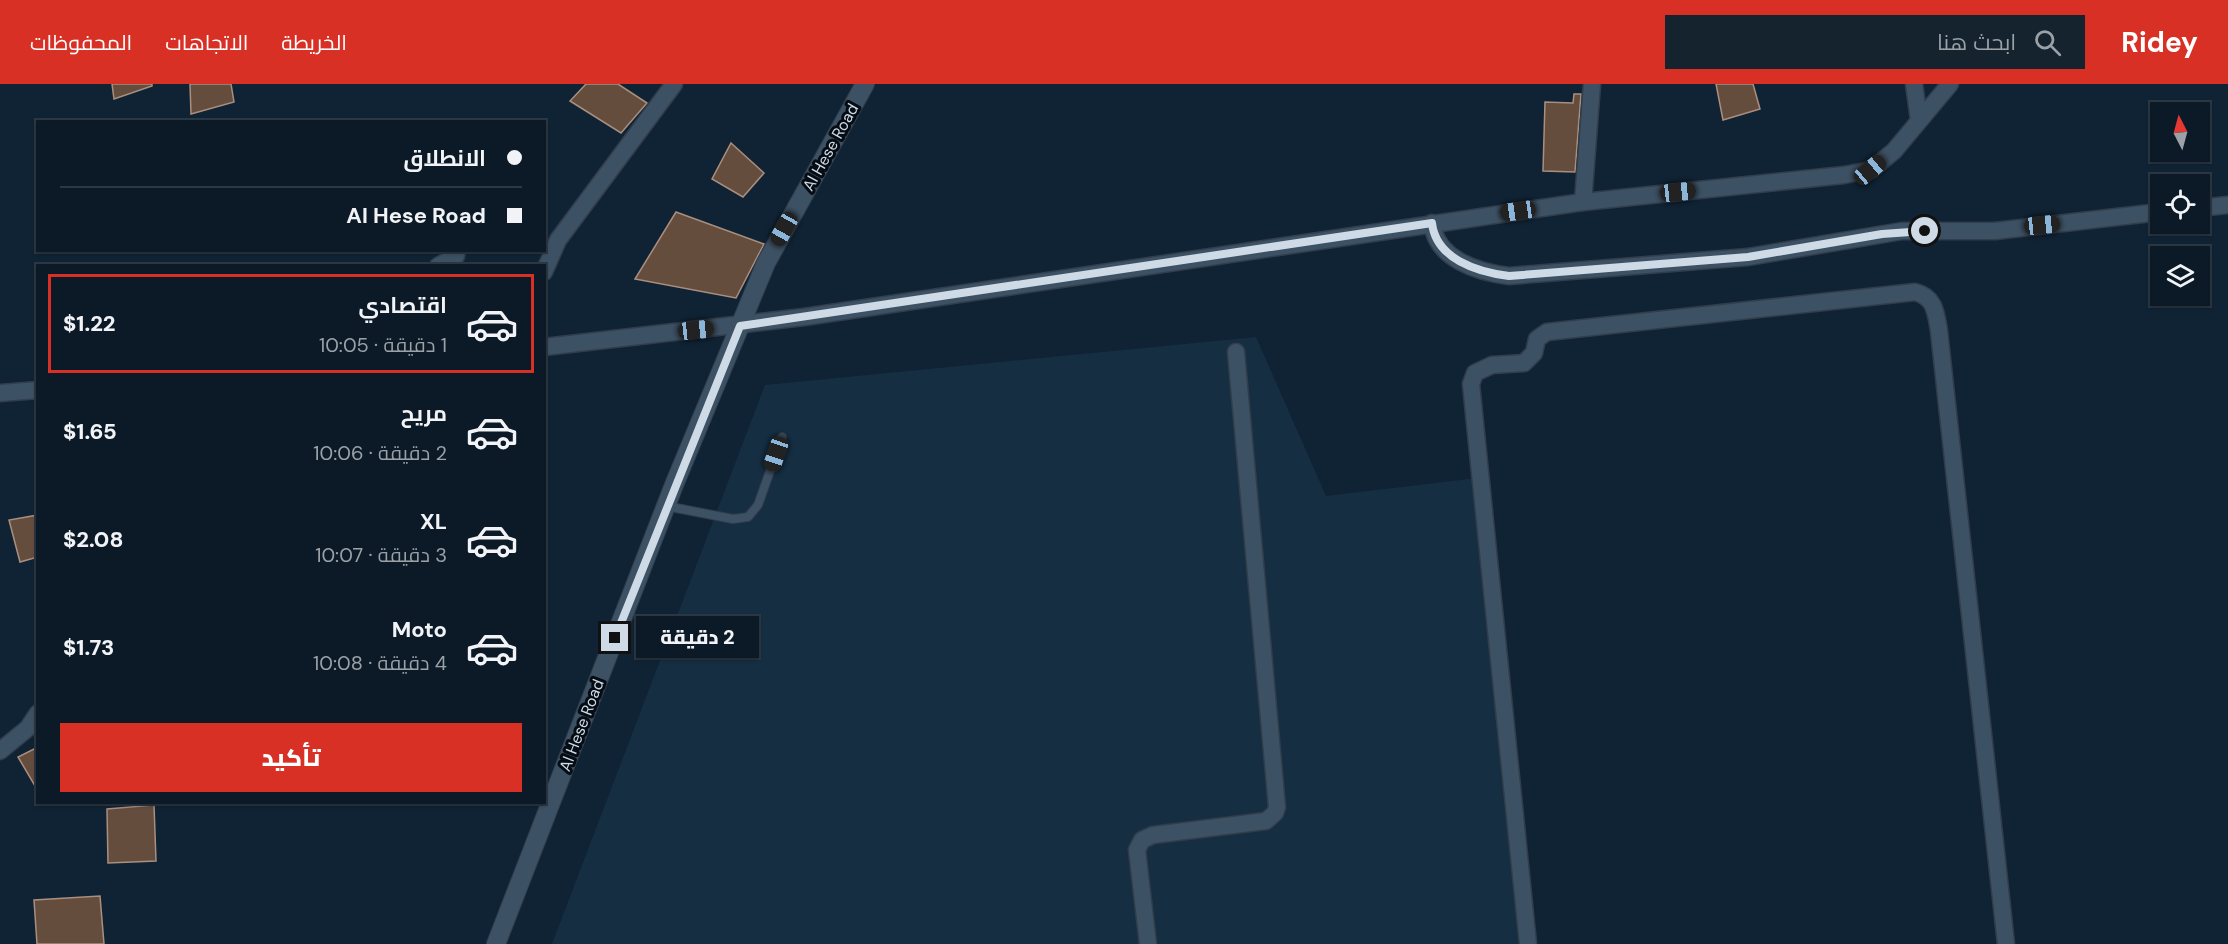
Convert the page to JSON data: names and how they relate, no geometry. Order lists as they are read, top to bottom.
{
  "streets": {
    "street": ["Al Hese Road"]
  },
  "north": "top",
  "page": {
    "header": "Ridey",
    "search": "ابحث هنا",
    "nav": ["الخريطة", "الاتجاهات", "المحفوظات"],
    "banner": ["الانطلاق", "Al Hese Road"],
    "list": [
      {
        "name": "اقتصادي",
        "note": "1 دقيقة · 10:05",
        "value": "$1.22"
      },
      {
        "name": "مريح",
        "note": "2 دقيقة · 10:06",
        "value": "$1.65"
      },
      {
        "name": "XL",
        "note": "3 دقيقة · 10:07",
        "value": "$2.08"
      },
      {
        "name": "Moto",
        "note": "4 دقيقة · 10:08",
        "value": "$1.73"
      }
    ],
    "bubble": "2 دقيقة",
    "buttons": "تأكيد"
  }
}
